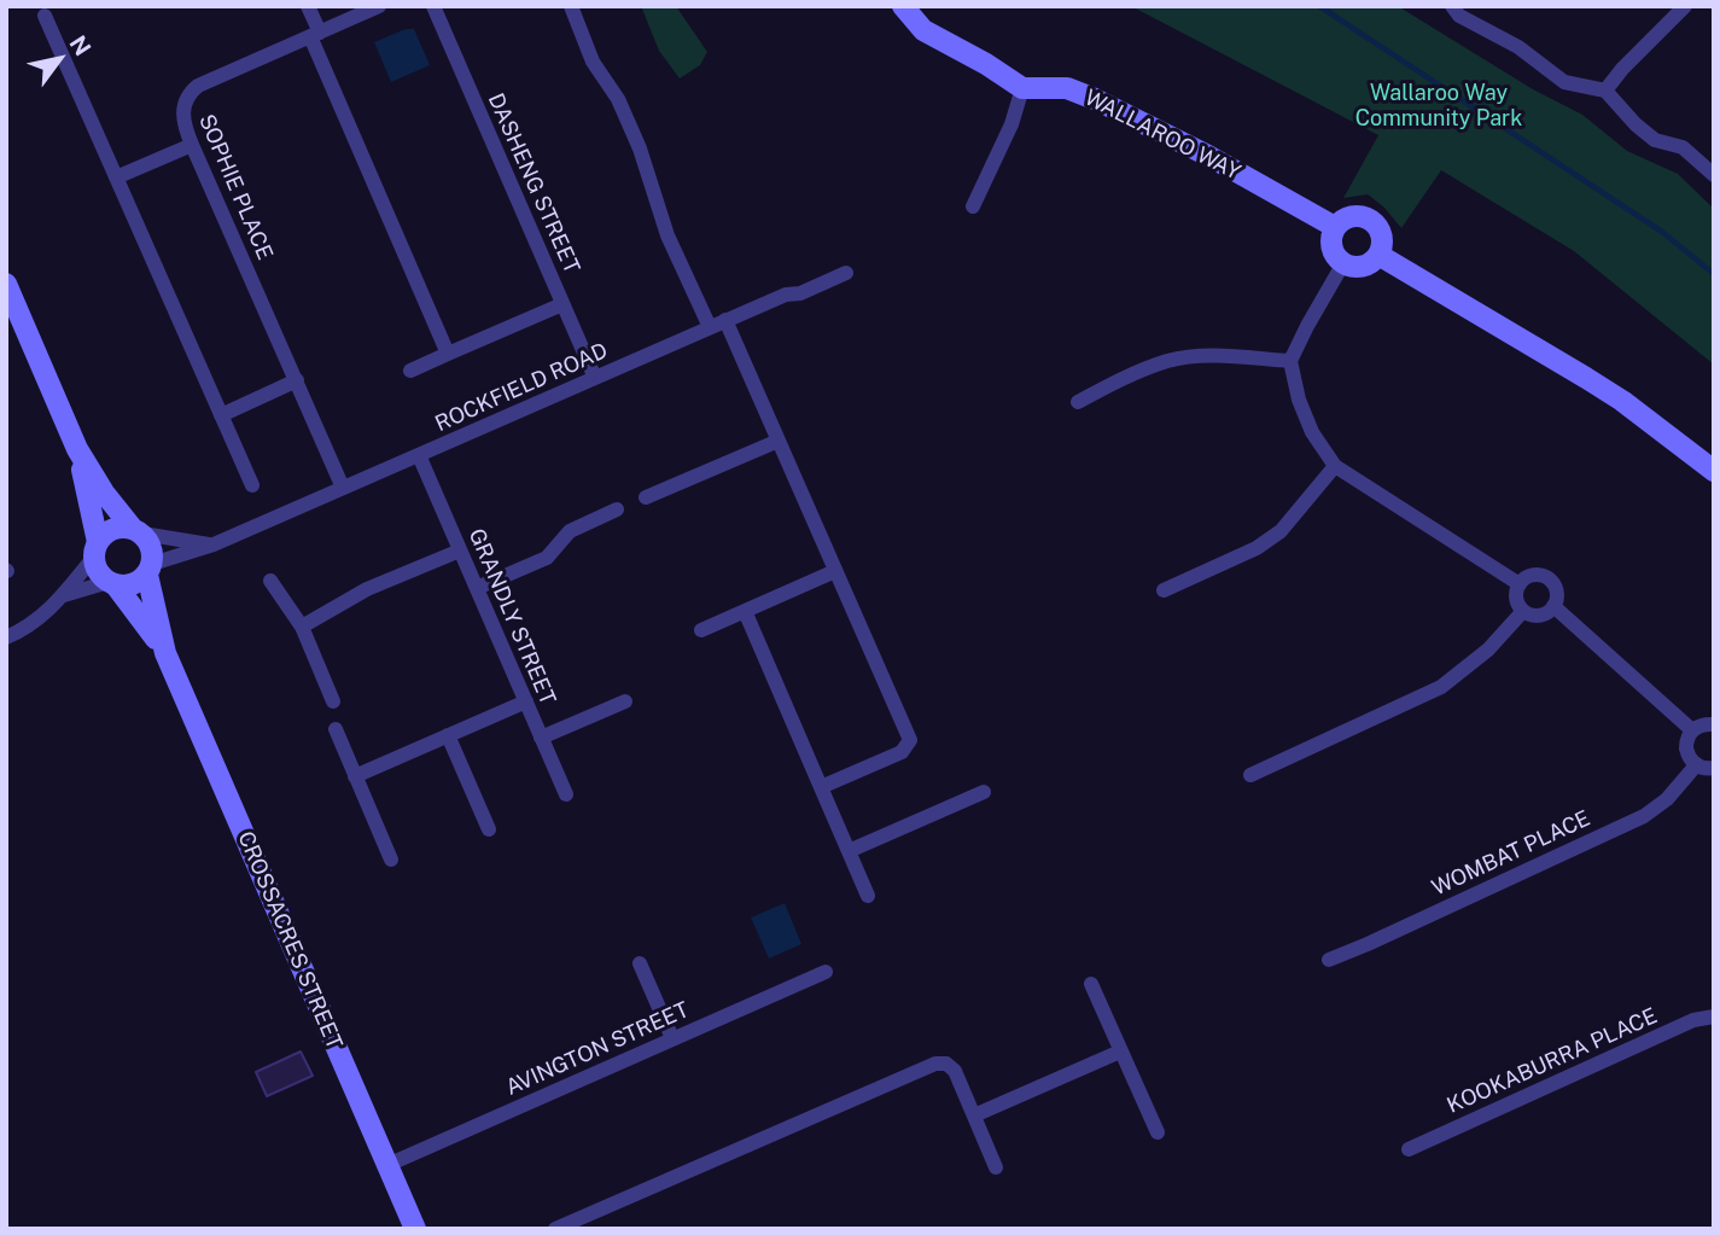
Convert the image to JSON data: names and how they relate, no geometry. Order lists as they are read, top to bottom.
{
  "streets": {
    "street": [
      "WALLAROO WAY",
      "DASHENG STREET",
      "SOPHIE PLACE",
      "ROCKFIELD ROAD",
      "GRANDLY STREET",
      "WOMBAT PLACE",
      "CROSSACRES STREET",
      "AVINGTON STREET",
      "KOOKABURRA PLACE"
    ]
  },
  "crossings": [
    ["DASHENG STREET", "ROCKFIELD ROAD"],
    ["SOPHIE PLACE", "ROCKFIELD ROAD"],
    ["ROCKFIELD ROAD", "GRANDLY STREET"],
    ["ROCKFIELD ROAD", "CROSSACRES STREET"],
    ["CROSSACRES STREET", "AVINGTON STREET"]
  ],
  "parks": ["Wallaroo Way Community Park"],
  "north": "top right"
}
